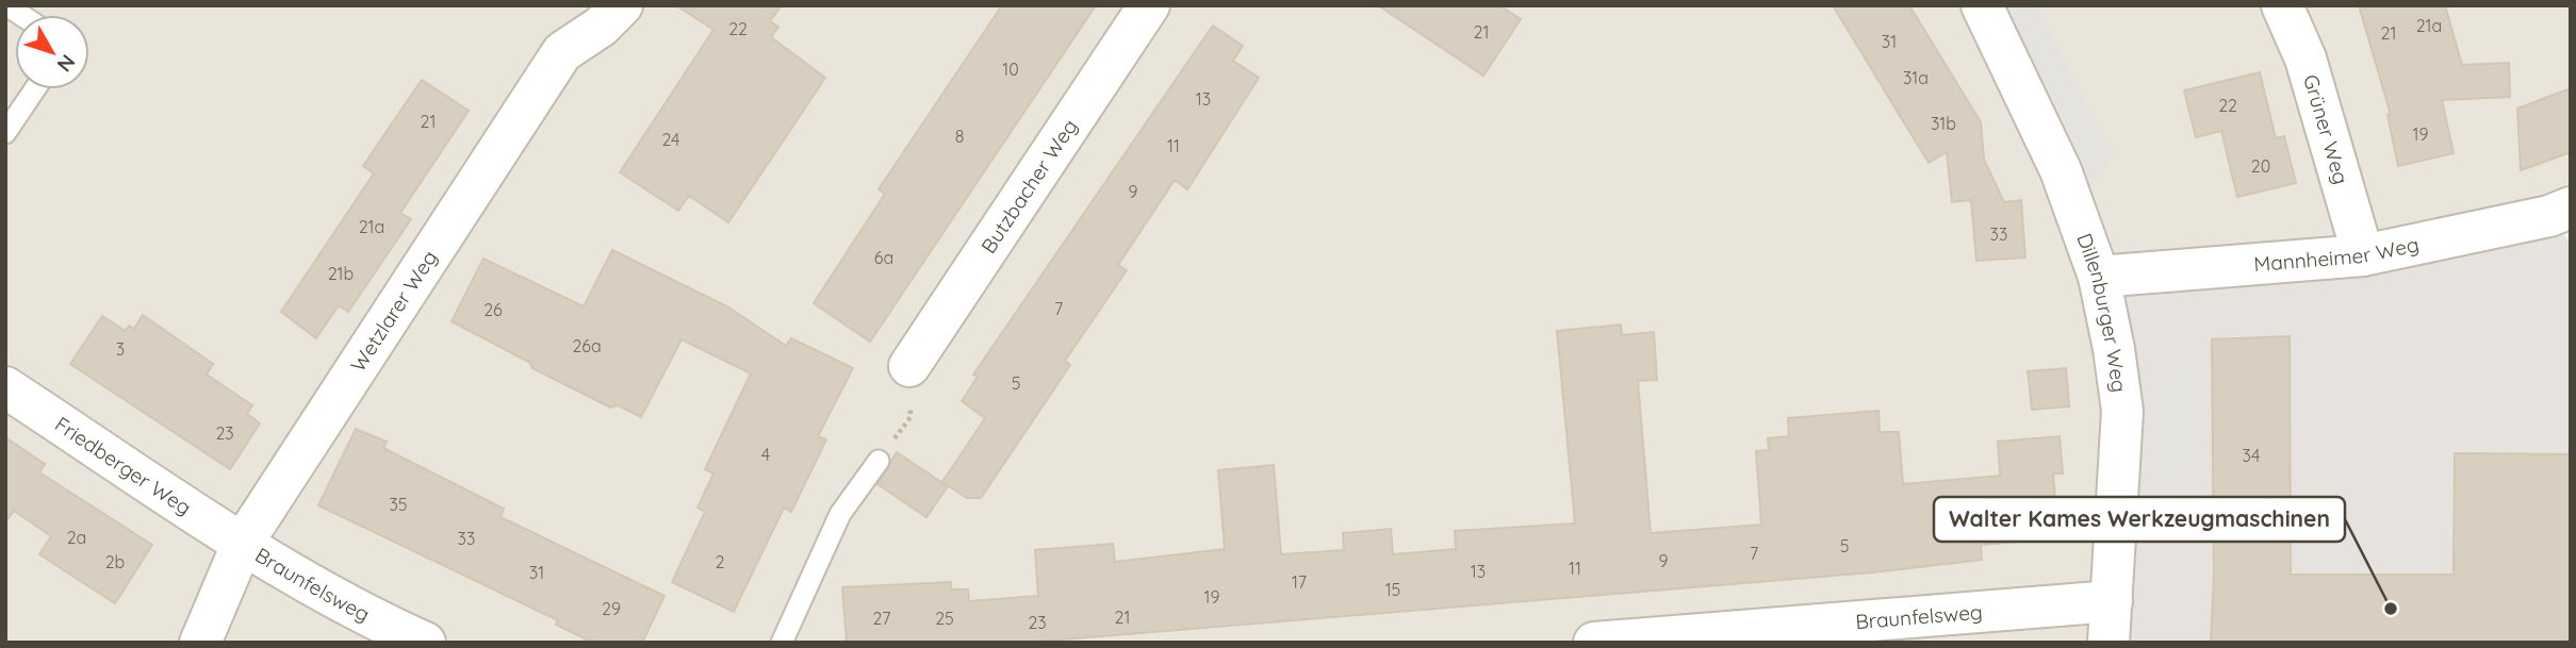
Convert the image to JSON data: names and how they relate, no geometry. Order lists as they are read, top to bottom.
{
  "streets": {
    "street": [
      "Grüner Weg",
      "Butzbacher Weg",
      "Mannheimer Weg",
      "Wetzlarer Weg",
      "Dillenburger Weg",
      "Friedberger Weg",
      "Braunfelsweg"
    ]
  },
  "crossings": [
    ["Grüner Weg", "Mannheimer Weg"],
    ["Mannheimer Weg", "Dillenburger Weg"],
    ["Wetzlarer Weg", "Friedberger Weg"],
    ["Wetzlarer Weg", "Braunfelsweg"],
    ["Dillenburger Weg", "Braunfelsweg"],
    ["Friedberger Weg", "Braunfelsweg"]
  ],
  "places": ["Walter Kames Werkzeugmaschinen"],
  "house_numbers": [
    "21a",
    "22",
    "21",
    "21",
    "31",
    "10",
    "31a",
    "13",
    "22",
    "21",
    "31b",
    "19",
    "8",
    "24",
    "11",
    "20",
    "9",
    "21a",
    "33",
    "6a",
    "21b",
    "7",
    "26",
    "26a",
    "3",
    "5",
    "23",
    "4",
    "34",
    "35",
    "2a",
    "33",
    "5",
    "7",
    "9",
    "2b",
    "2",
    "11",
    "13",
    "31",
    "17",
    "15",
    "19",
    "29",
    "21",
    "27",
    "25",
    "23"
  ],
  "north": "bottom right"
}
